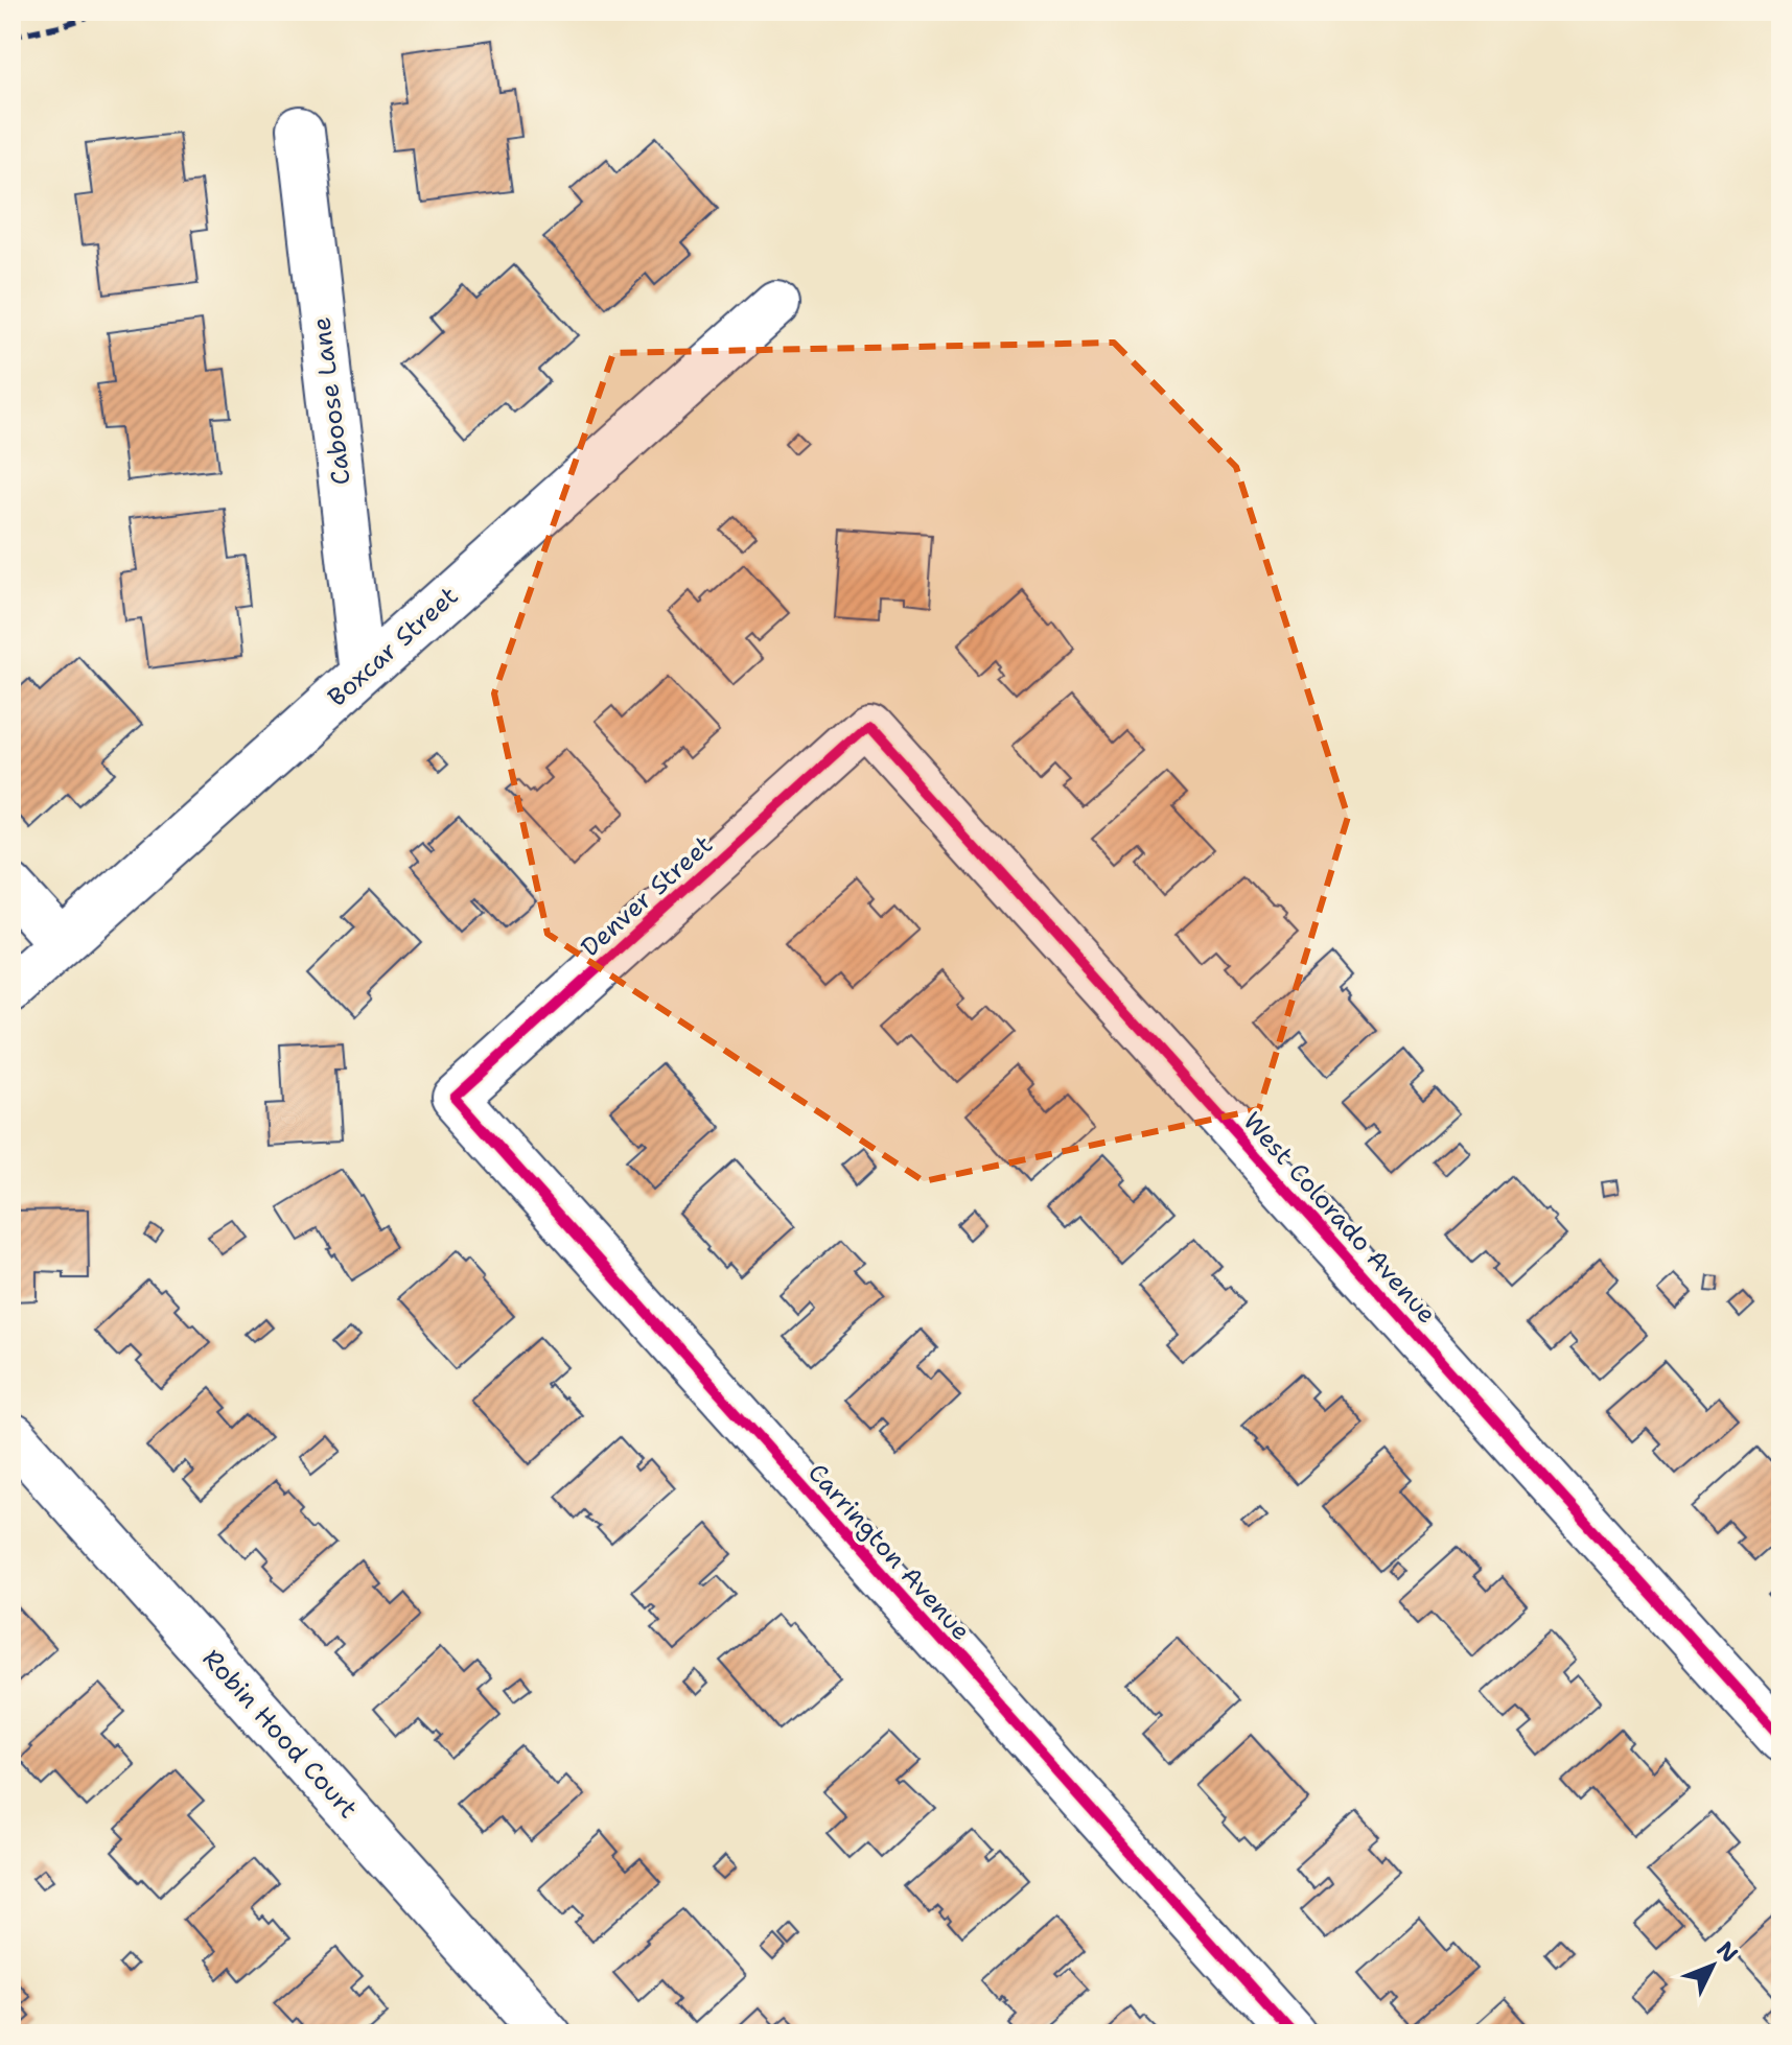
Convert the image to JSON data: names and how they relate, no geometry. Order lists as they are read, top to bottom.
{
  "streets": {
    "street": [
      "Caboose Lane",
      "Boxcar Street",
      "Denver Street",
      "West Colorado Avenue",
      "Carrington Avenue",
      "Robin Hood Court"
    ]
  },
  "crossings": [
    ["Caboose Lane", "Boxcar Street"],
    ["Denver Street", "West Colorado Avenue"],
    ["Denver Street", "Carrington Avenue"]
  ],
  "north": "top right"
}
